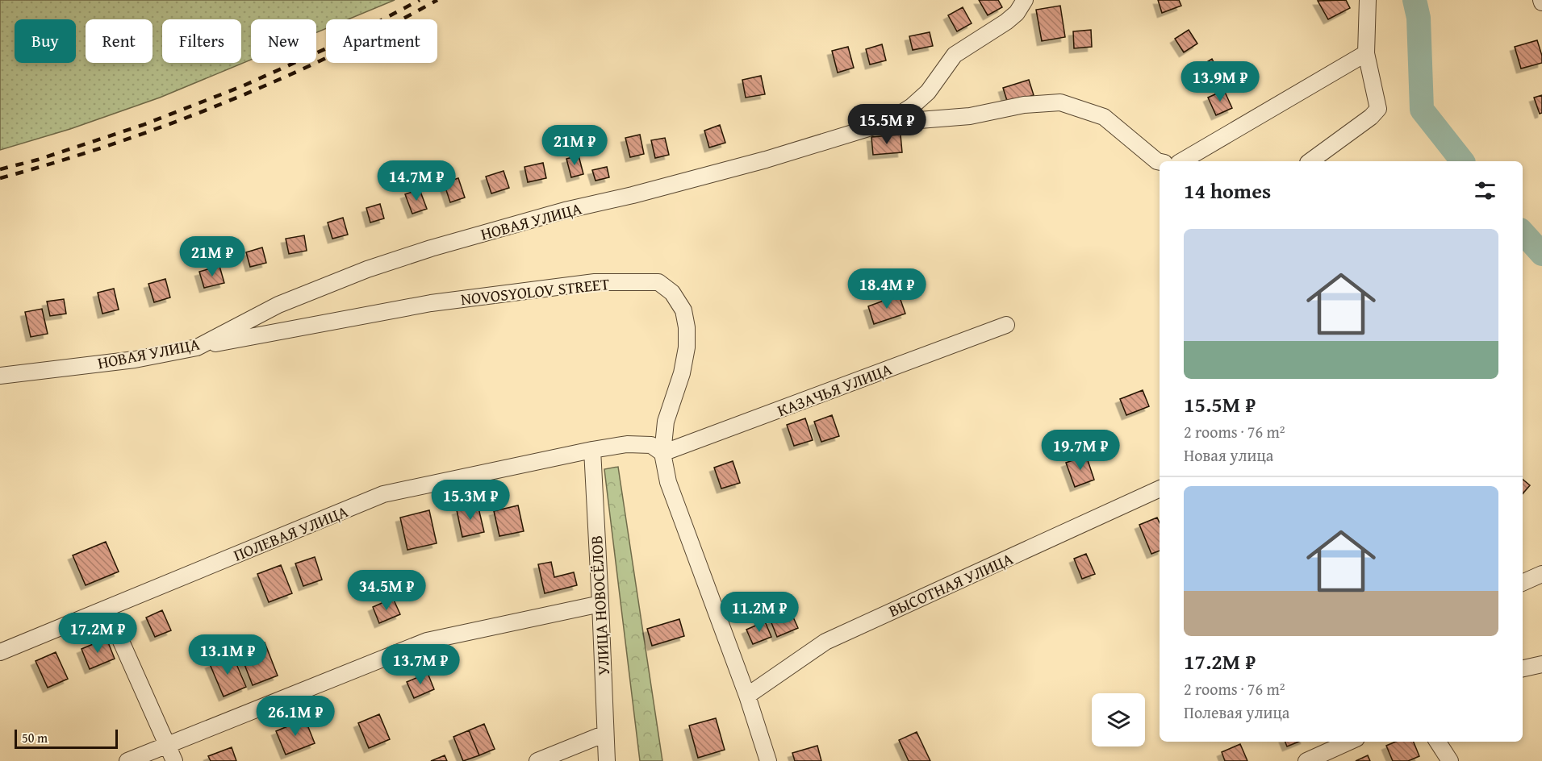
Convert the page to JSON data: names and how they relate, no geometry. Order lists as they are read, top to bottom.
{
  "streets": {
    "street": [
      "НОВАЯ УЛИЦА",
      "NOVOSYOLOV STREET",
      "КАЗАЧЬЯ УЛИЦА",
      "ПОЛЕВАЯ УЛИЦА",
      "ВЫСОТНАЯ УЛИЦА",
      "УЛИЦА НОВОСЁЛОВ"
    ]
  },
  "crossings": [
    ["НОВАЯ УЛИЦА", "NOVOSYOLOV STREET"],
    ["NOVOSYOLOV STREET", "КАЗАЧЬЯ УЛИЦА"],
    ["NOVOSYOLOV STREET", "ПОЛЕВАЯ УЛИЦА"],
    ["NOVOSYOLOV STREET", "ВЫСОТНАЯ УЛИЦА"],
    ["КАЗАЧЬЯ УЛИЦА", "ПОЛЕВАЯ УЛИЦА"],
    ["ПОЛЕВАЯ УЛИЦА", "УЛИЦА НОВОСЁЛОВ"]
  ],
  "scale_bar": "50 m",
  "page": {
    "chip": [
      "Buy",
      "Rent",
      "Filters",
      "New",
      "Apartment"
    ],
    "price": [
      "13.9M ₽",
      "15.5M ₽",
      "21M ₽",
      "14.7M ₽",
      "21M ₽",
      "18.4M ₽",
      "19.7M ₽",
      "15.3M ₽",
      "34.5M ₽",
      "11.2M ₽",
      "17.2M ₽",
      "13.1M ₽",
      "13.7M ₽",
      "26.1M ₽"
    ],
    "heading": "14 homes",
    "list": [
      {
        "name": "15.5M ₽",
        "note": "2 rooms · 76 m² · Новая улица"
      },
      {
        "name": "17.2M ₽",
        "note": "2 rooms · 76 m² · Полевая улица"
      }
    ],
    "scale": "50 m"
  }
}
